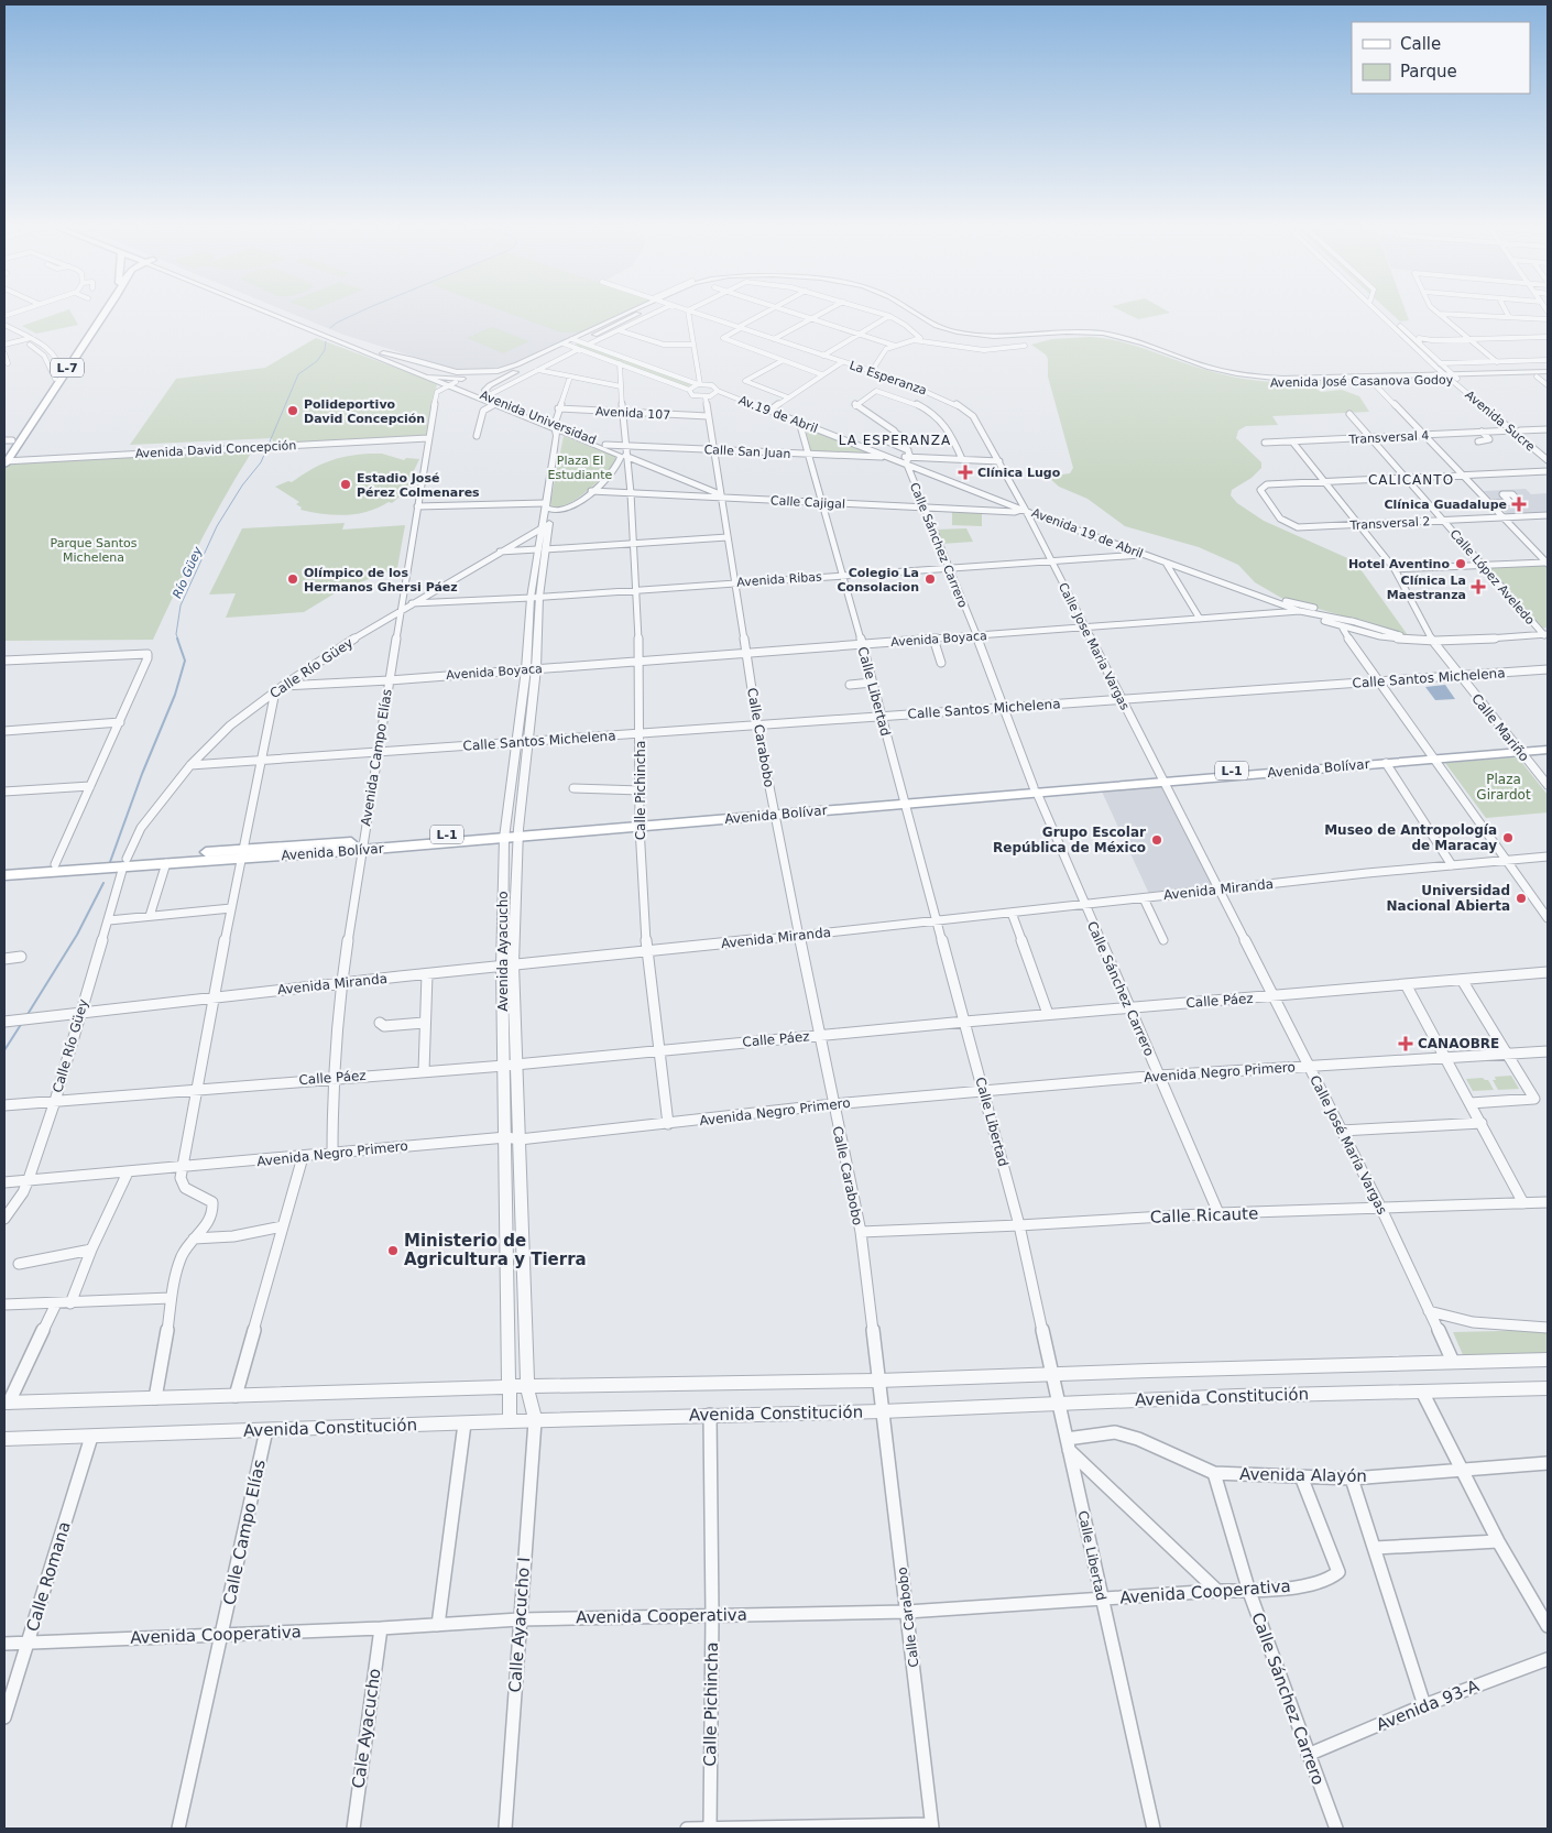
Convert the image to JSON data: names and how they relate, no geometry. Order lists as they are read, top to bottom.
{
  "streets": {
    "main road": ["L-7", "Avenida Bolívar", "L-1"],
    "street": [
      "La Esperanza",
      "Avenida José Casanova Godoy",
      "Avenida 107",
      "Av.19 de Abril",
      "Avenida Universidad",
      "Avenida Sucre",
      "Transversal 4",
      "Avenida David Concepción",
      "Calle San Juan",
      "Calle Cajigal",
      "Transversal 2",
      "Avenida 19 de Abril",
      "Calle Sánchez Carrero",
      "Calle López Aveledo",
      "Avenida Ribas",
      "Avenida Boyaca",
      "Calle Jose Maria Vargas",
      "Calle Río Güey",
      "Calle Santos Michelena",
      "Calle Libertad",
      "Calle Mariño",
      "Calle Carabobo",
      "Avenida Campo Elías",
      "Calle Pichincha",
      "Avenida Miranda",
      "Avenida Ayacucho",
      "Calle Páez",
      "Avenida Negro Primero",
      "Calle José María Vargas",
      "Calle Ricaute",
      "Avenida Constitución",
      "Avenida Alayón",
      "Calle Campo Elías",
      "Calle Romana",
      "Avenida Cooperativa",
      "Calle Ayacucho I",
      "Avenida 93-A",
      "Cale Ayacucho"
    ]
  },
  "crossings": [
    ["L-7", "Avenida David Concepción"],
    ["La Esperanza", "Av.19 de Abril"],
    ["La Esperanza", "Calle San Juan"],
    ["La Esperanza", "Calle Cajigal"],
    ["La Esperanza", "Avenida 19 de Abril"],
    ["La Esperanza", "Calle Jose Maria Vargas"],
    ["Avenida José Casanova Godoy", "Avenida Universidad"],
    ["Avenida José Casanova Godoy", "Avenida Sucre"],
    ["Avenida 107", "Calle Carabobo"],
    ["Avenida 107", "Calle Pichincha"],
    ["Av.19 de Abril", "Calle San Juan"],
    ["Av.19 de Abril", "Calle Cajigal"],
    ["Av.19 de Abril", "Avenida 19 de Abril"],
    ["Av.19 de Abril", "Calle Sánchez Carrero"],
    ["Av.19 de Abril", "Calle Jose Maria Vargas"],
    ["Av.19 de Abril", "Calle Libertad"],
    ["Avenida Universidad", "Calle San Juan"],
    ["Avenida Universidad", "Calle Pichincha"],
    ["Avenida Universidad", "Avenida Ayacucho"],
    ["Avenida Sucre", "Transversal 4"],
    ["Transversal 4", "Calle López Aveledo"],
    ["Transversal 4", "Calle Mariño"],
    ["Avenida David Concepción", "Avenida Campo Elías"],
    ["Calle San Juan", "Calle Sánchez Carrero"],
    ["Calle San Juan", "Calle Libertad"],
    ["Calle San Juan", "Calle Carabobo"],
    ["Calle San Juan", "Calle Pichincha"],
    ["Calle Cajigal", "Avenida 19 de Abril"],
    ["Calle Cajigal", "Calle Sánchez Carrero"],
    ["Calle Cajigal", "Calle Jose Maria Vargas"],
    ["Calle Cajigal", "Calle Libertad"],
    ["Calle Cajigal", "Calle Carabobo"],
    ["Calle Cajigal", "Calle Pichincha"],
    ["Transversal 2", "Calle López Aveledo"],
    ["Transversal 2", "Calle Mariño"],
    ["Avenida 19 de Abril", "Calle López Aveledo"],
    ["Avenida 19 de Abril", "Avenida Ribas"],
    ["Avenida 19 de Abril", "Avenida Boyaca"],
    ["Avenida 19 de Abril", "Calle Jose Maria Vargas"],
    ["Avenida 19 de Abril", "Calle Mariño"],
    ["Calle Sánchez Carrero", "Avenida Ribas"],
    ["Calle Sánchez Carrero", "Avenida Boyaca"],
    ["Calle Sánchez Carrero", "Calle Santos Michelena"],
    ["Calle Sánchez Carrero", "Avenida Bolívar"],
    ["Calle Sánchez Carrero", "Avenida Miranda"],
    ["Calle Sánchez Carrero", "Calle Páez"],
    ["Calle Sánchez Carrero", "Avenida Negro Primero"],
    ["Calle Sánchez Carrero", "Calle Ricaute"],
    ["Calle Sánchez Carrero", "Avenida Alayón"],
    ["Calle Sánchez Carrero", "Avenida Cooperativa"],
    ["Calle Sánchez Carrero", "Avenida 93-A"],
    ["Avenida Ribas", "Calle Jose Maria Vargas"],
    ["Avenida Ribas", "Calle Río Güey"],
    ["Avenida Ribas", "Calle Libertad"],
    ["Avenida Ribas", "Calle Carabobo"],
    ["Avenida Ribas", "Calle Pichincha"],
    ["Avenida Ribas", "Avenida Ayacucho"],
    ["Avenida Boyaca", "Calle Jose Maria Vargas"],
    ["Avenida Boyaca", "Calle Río Güey"],
    ["Avenida Boyaca", "Calle Libertad"],
    ["Avenida Boyaca", "Calle Carabobo"],
    ["Avenida Boyaca", "Avenida Campo Elías"],
    ["Avenida Boyaca", "Calle Pichincha"],
    ["Avenida Boyaca", "Avenida Ayacucho"],
    ["Calle Jose Maria Vargas", "Calle Santos Michelena"],
    ["Calle Jose Maria Vargas", "Avenida Bolívar"],
    ["Calle Jose Maria Vargas", "Calle José María Vargas"],
    ["Calle Río Güey", "Calle Santos Michelena"],
    ["Calle Río Güey", "Avenida Campo Elías"],
    ["Calle Río Güey", "Avenida Bolívar"],
    ["Calle Río Güey", "Avenida Miranda"],
    ["Calle Río Güey", "Avenida Ayacucho"],
    ["Calle Río Güey", "Calle Páez"],
    ["Calle Río Güey", "Avenida Negro Primero"],
    ["Calle Santos Michelena", "Calle Libertad"],
    ["Calle Santos Michelena", "Calle Mariño"],
    ["Calle Santos Michelena", "Calle Carabobo"],
    ["Calle Santos Michelena", "Avenida Campo Elías"],
    ["Calle Santos Michelena", "Calle Pichincha"],
    ["Calle Santos Michelena", "Avenida Ayacucho"],
    ["Calle Libertad", "Avenida Bolívar"],
    ["Calle Libertad", "Avenida Miranda"],
    ["Calle Libertad", "Calle Páez"],
    ["Calle Libertad", "Avenida Negro Primero"],
    ["Calle Libertad", "Calle Ricaute"],
    ["Calle Libertad", "Avenida Constitución"],
    ["Calle Libertad", "Avenida Alayón"],
    ["Calle Libertad", "Avenida Cooperativa"],
    ["Calle Mariño", "Avenida Bolívar"],
    ["Calle Carabobo", "Avenida Bolívar"],
    ["Calle Carabobo", "Avenida Miranda"],
    ["Calle Carabobo", "Calle Páez"],
    ["Calle Carabobo", "Avenida Negro Primero"],
    ["Calle Carabobo", "Calle Ricaute"],
    ["Calle Carabobo", "Avenida Constitución"],
    ["Calle Carabobo", "Avenida Cooperativa"],
    ["Avenida Campo Elías", "Avenida Bolívar"],
    ["Avenida Campo Elías", "Avenida Miranda"],
    ["Avenida Campo Elías", "Calle Páez"],
    ["Avenida Campo Elías", "Avenida Negro Primero"],
    ["Avenida Bolívar", "Calle Pichincha"],
    ["Avenida Bolívar", "Avenida Ayacucho"],
    ["Avenida Bolívar", "Calle José María Vargas"],
    ["Calle Pichincha", "Avenida Miranda"],
    ["Calle Pichincha", "Calle Páez"],
    ["Calle Pichincha", "Avenida Negro Primero"],
    ["Calle Pichincha", "Avenida Constitución"],
    ["Calle Pichincha", "Avenida Cooperativa"],
    ["Avenida Miranda", "Avenida Ayacucho"],
    ["Avenida Miranda", "Calle José María Vargas"],
    ["Avenida Ayacucho", "Calle Páez"],
    ["Avenida Ayacucho", "Avenida Negro Primero"],
    ["Avenida Ayacucho", "Avenida Constitución"],
    ["Avenida Ayacucho", "Calle Ayacucho I"],
    ["Calle Páez", "Calle José María Vargas"],
    ["Avenida Negro Primero", "Calle José María Vargas"],
    ["Calle José María Vargas", "Calle Ricaute"],
    ["Calle José María Vargas", "Avenida Constitución"],
    ["Avenida Constitución", "Calle Campo Elías"],
    ["Avenida Constitución", "Calle Romana"],
    ["Avenida Constitución", "Calle Ayacucho I"],
    ["Avenida Alayón", "Avenida Cooperativa"],
    ["Calle Campo Elías", "Avenida Cooperativa"],
    ["Calle Romana", "Avenida Cooperativa"],
    ["Avenida Cooperativa", "Calle Ayacucho I"],
    ["Avenida Cooperativa", "Cale Ayacucho"]
  ],
  "districts": ["LA ESPERANZA", "CALICANTO"],
  "water": ["Río Güey"],
  "parks": ["Plaza El Estudiante", "Parque Santos Michelena", "Plaza Girardot"],
  "places": {
    "other": [
      "Polideportivo David Concepción",
      "Estadio José Pérez Colmenares",
      "Hotel Aventino",
      "Olímpico de los Hermanos Ghersi Páez",
      "Colegio La Consolacion",
      "Museo de Antropología de Maracay",
      "Grupo Escolar República de México",
      "Universidad Nacional Abierta",
      "Ministerio de Agricultura y Tierra"
    ],
    "health": [
      "Clínica Lugo",
      "Clínica Guadalupe",
      "Clínica La Maestranza",
      "CANAOBRE"
    ]
  },
  "legend": ["Calle", "Parque"]
}
